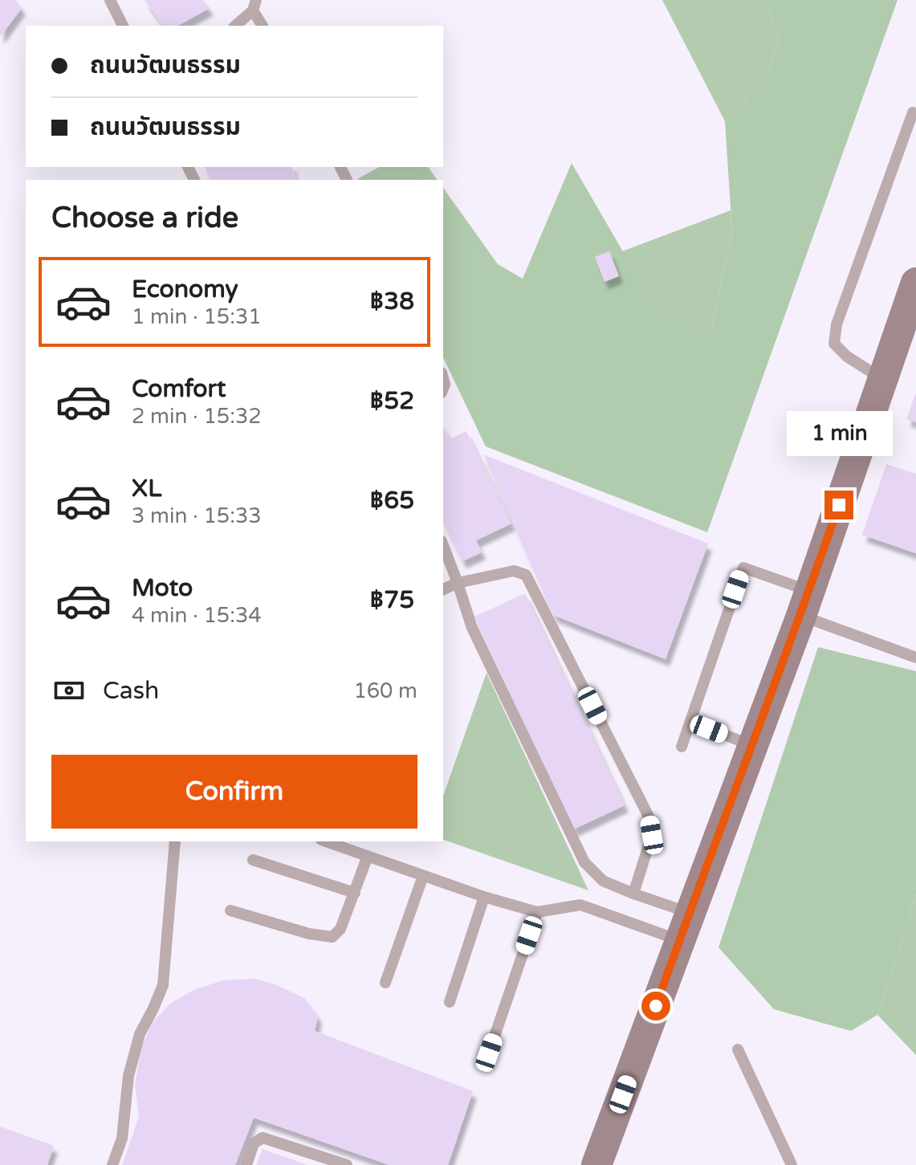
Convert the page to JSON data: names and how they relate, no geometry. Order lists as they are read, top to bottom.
{
  "page": {
    "banner": ["ถนนวัฒนธรรม", "ถนนวัฒนธรรม"],
    "heading": "Choose a ride",
    "list": [
      {
        "name": "Economy",
        "note": "1 min · 15:31",
        "value": "฿38"
      },
      {
        "name": "Comfort",
        "note": "2 min · 15:32",
        "value": "฿52"
      },
      {
        "name": "XL",
        "note": "3 min · 15:33",
        "value": "฿65"
      },
      {
        "name": "Moto",
        "note": "4 min · 15:34",
        "value": "฿75"
      }
    ],
    "bubble": "1 min",
    "pay": ["Cash", "160 m"],
    "buttons": "Confirm"
  }
}
